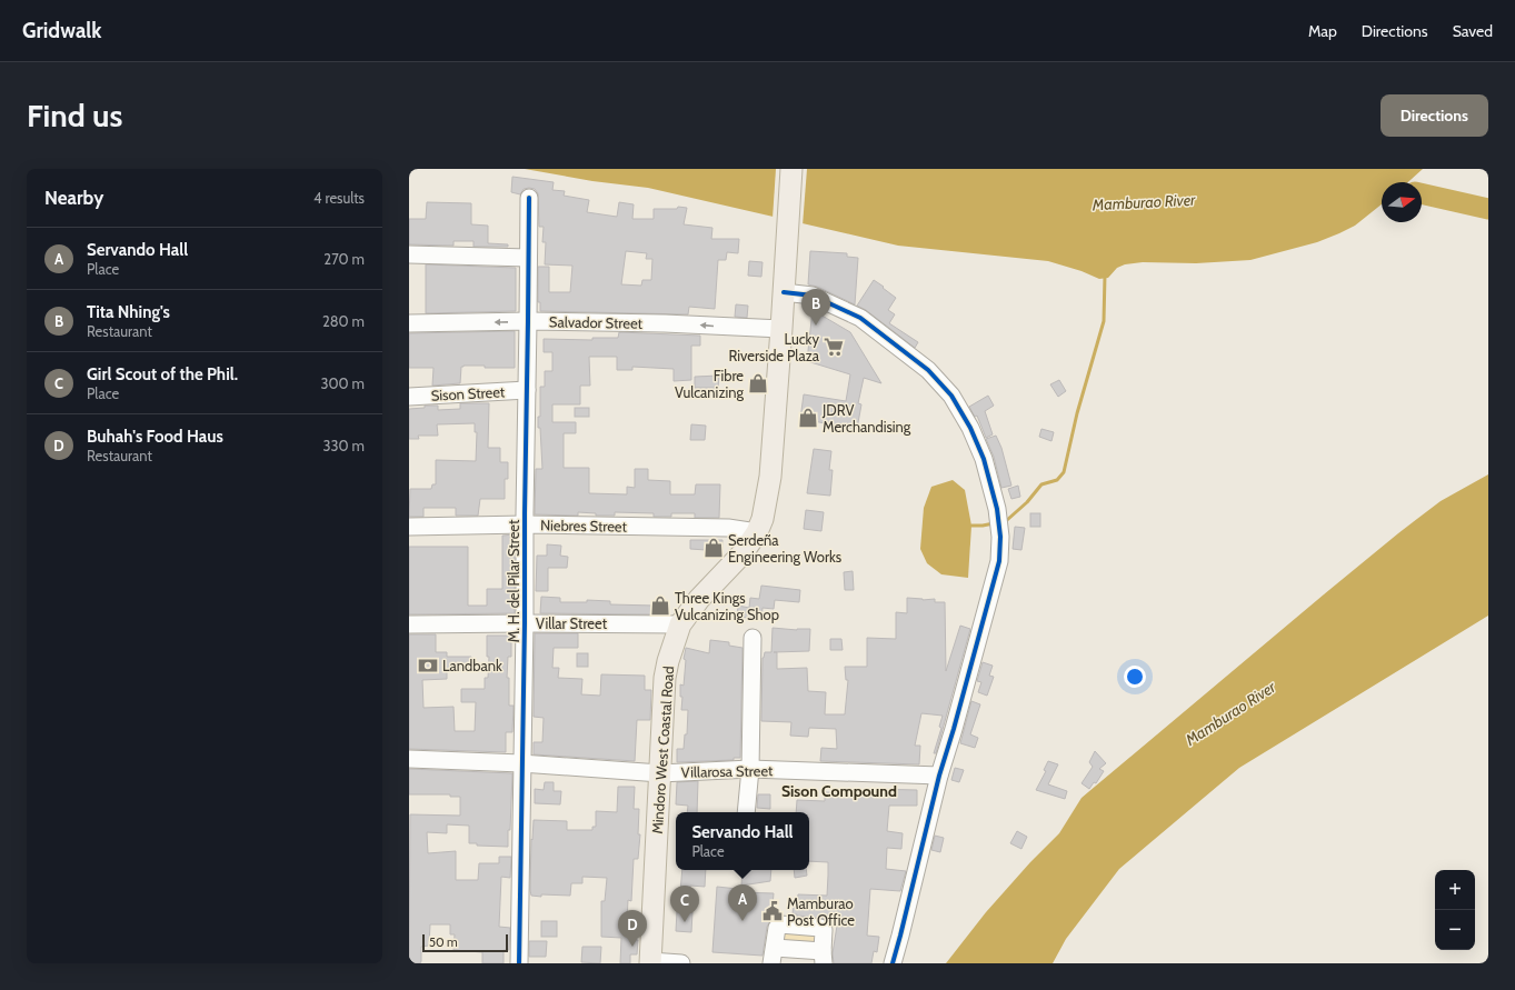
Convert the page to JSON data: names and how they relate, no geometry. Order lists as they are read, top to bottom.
{
  "streets": {
    "main road": ["Mindoro West Coastal Road"],
    "street": [
      "Salvador Street",
      "Sison Street",
      "Niebres Street",
      "M. H. del Pilar Street",
      "Villar Street",
      "Villarosa Street"
    ]
  },
  "crossings": [
    ["Salvador Street", "M. H. del Pilar Street"],
    ["Salvador Street", "Mindoro West Coastal Road"],
    ["Sison Street", "M. H. del Pilar Street"],
    ["Niebres Street", "M. H. del Pilar Street"],
    ["Niebres Street", "Mindoro West Coastal Road"],
    ["M. H. del Pilar Street", "Villar Street"],
    ["M. H. del Pilar Street", "Villarosa Street"],
    ["Villar Street", "Mindoro West Coastal Road"],
    ["Mindoro West Coastal Road", "Villarosa Street"]
  ],
  "districts": ["Sison Compound"],
  "water": ["Mamburao River"],
  "places": {
    "supermarket": ["Lucky Riverside Plaza"],
    "shop": [
      "Fibre Vulcanizing",
      "JDRV Merchandising",
      "Serdeña Engineering Works",
      "Three Kings Vulcanizing Shop"
    ],
    "bank": ["Landbank"],
    "public building": ["Mamburao Post Office"]
  },
  "scale_bar": "50 m",
  "north": "right",
  "page": {
    "header": "Gridwalk",
    "nav": ["Map", "Directions", "Saved"],
    "buttons": "Directions",
    "title": "Find us",
    "heading": ["Nearby", "4 results"],
    "list": [
      {
        "mark": "A",
        "name": "Servando Hall",
        "note": "Place",
        "value": "270 m"
      },
      {
        "mark": "B",
        "name": "Tita Nhing's",
        "note": "Restaurant",
        "value": "280 m"
      },
      {
        "mark": "C",
        "name": "Girl Scout of the Phil.",
        "note": "Place",
        "value": "300 m"
      },
      {
        "mark": "D",
        "name": "Buhah's Food Haus",
        "note": "Restaurant",
        "value": "330 m"
      }
    ],
    "pins": [
      "B",
      "A",
      "C",
      "D"
    ],
    "popup": ["Servando Hall", "Place"],
    "map_buttons": ["+", "−"],
    "scale": "50 m"
  }
}
